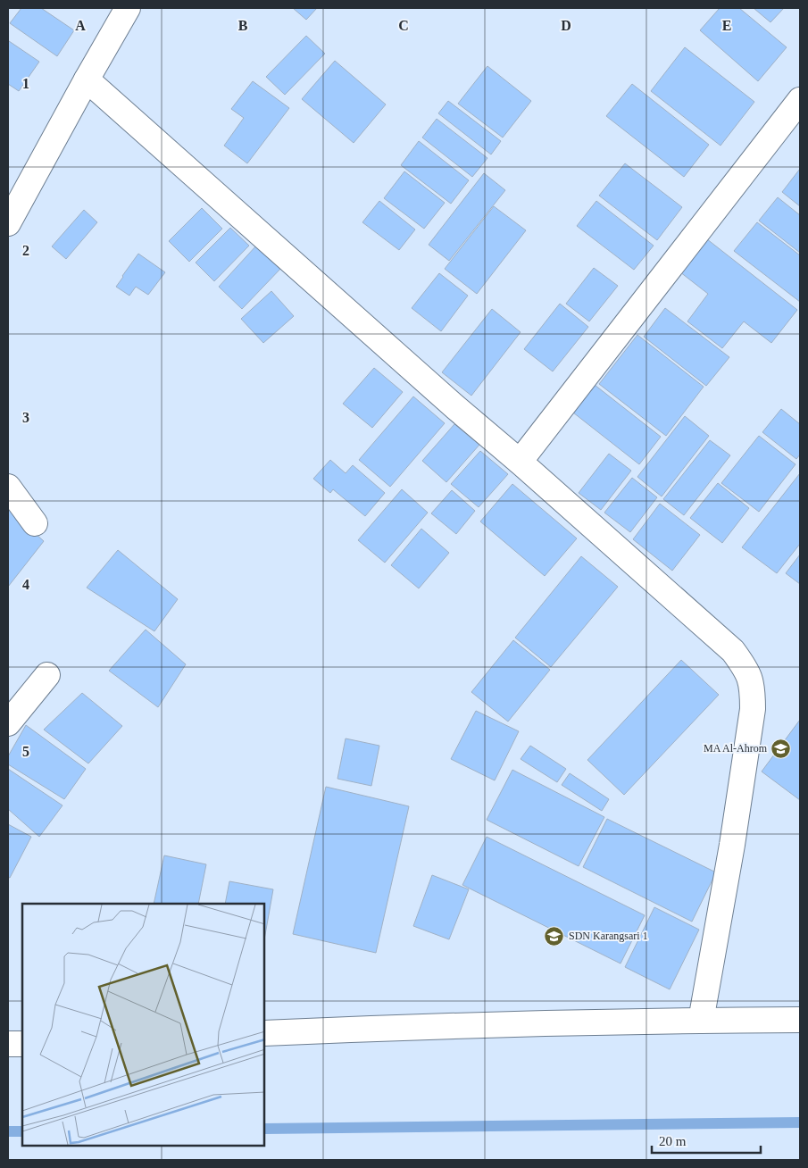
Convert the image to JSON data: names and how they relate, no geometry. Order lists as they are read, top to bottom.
{
  "places": {
    "school or university": ["MA Al-Ahrom", "SDN Karangsari 1"]
  },
  "scale_bar": "20 m",
  "grid": {
    "columns": [
      "A",
      "B",
      "C",
      "D",
      "E"
    ],
    "rows": [
      "1",
      "2",
      "3",
      "4",
      "5"
    ]
  }
}
